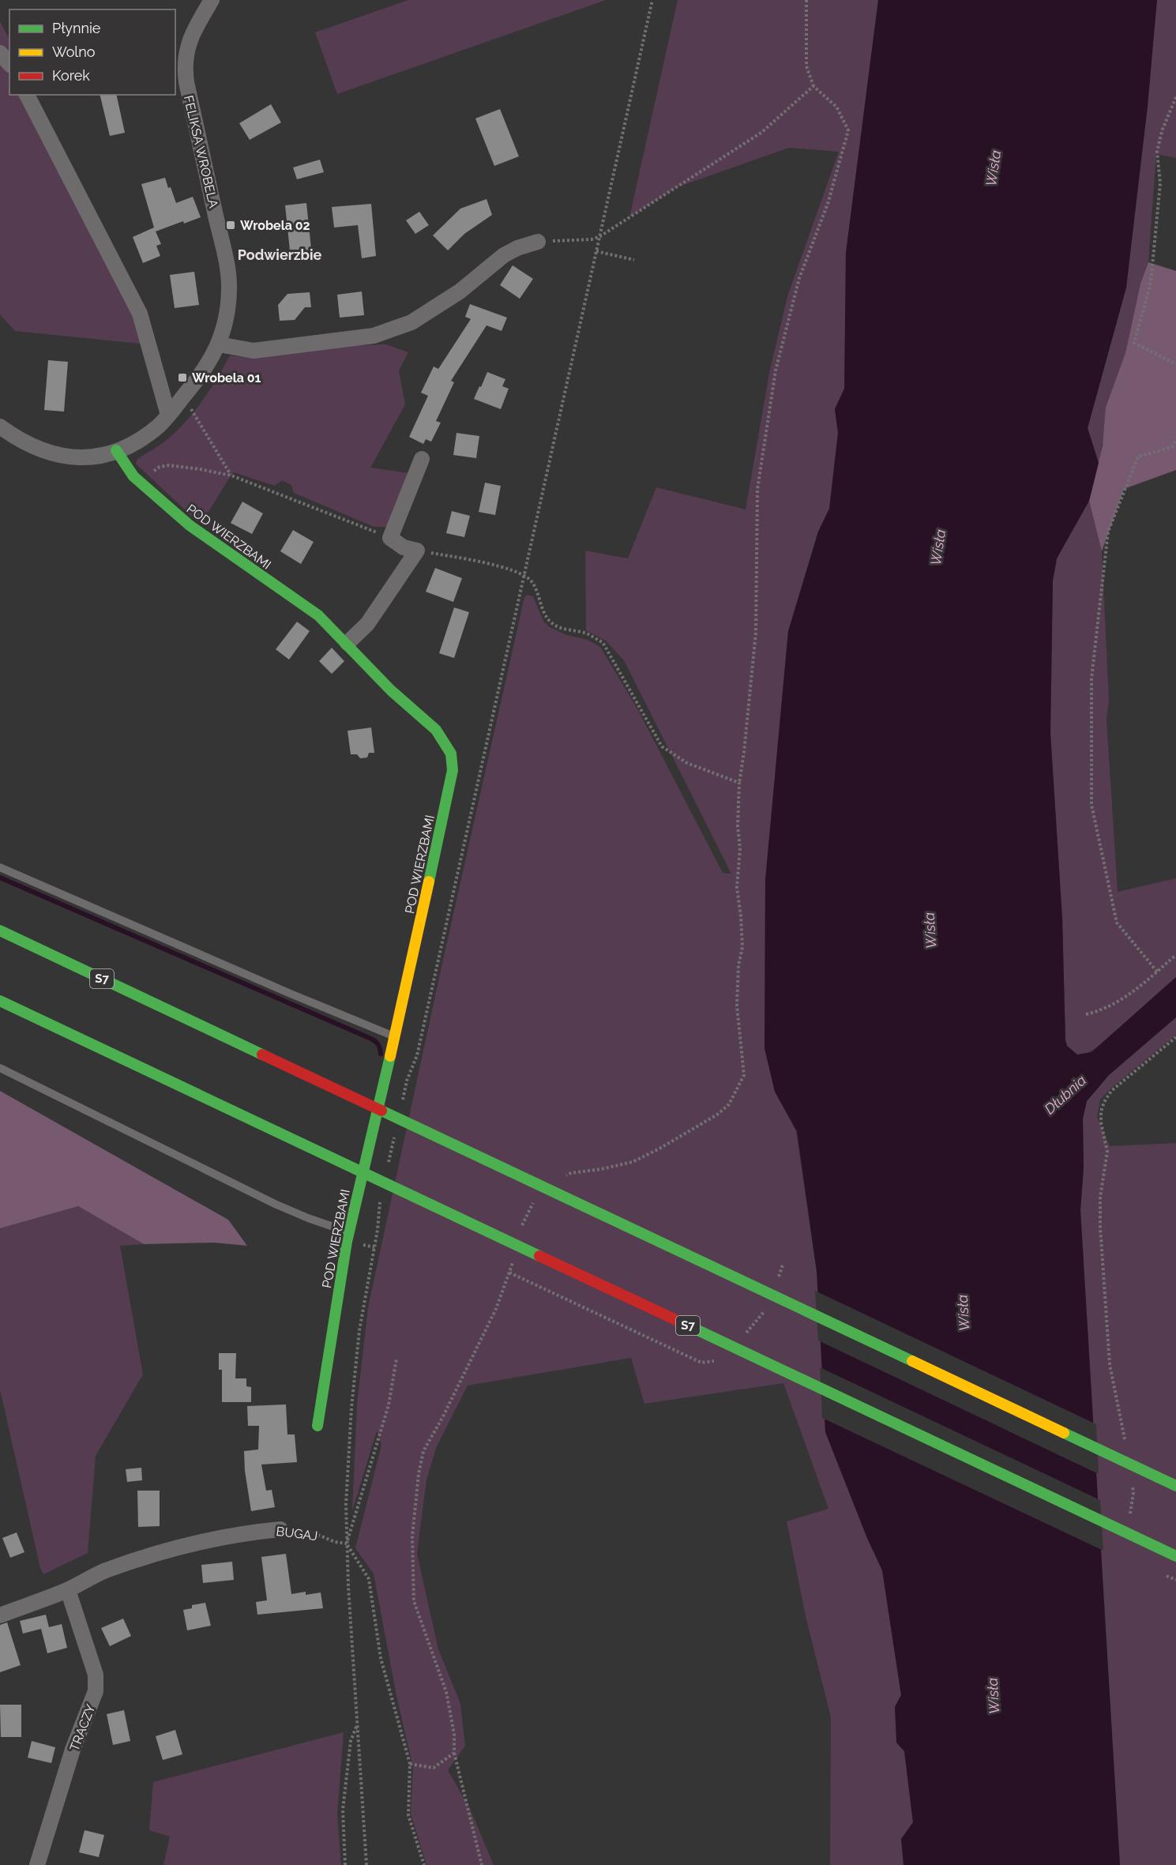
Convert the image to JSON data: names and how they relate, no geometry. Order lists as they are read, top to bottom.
{
  "streets": {
    "main road": ["POD WIERZBAMI", "S7"],
    "street": ["FELIKSA WROBELA", "BUGAJ", "TRACZY"]
  },
  "crossings": [
    ["FELIKSA WROBELA", "POD WIERZBAMI"],
    ["BUGAJ", "TRACZY"]
  ],
  "districts": ["Podwierzbie"],
  "water": ["Wisła", "Dłubnia"],
  "places": {
    "transit": ["Wrobela 02", "Wrobela 01"]
  },
  "legend": ["Płynnie", "Wolno", "Korek"]
}
